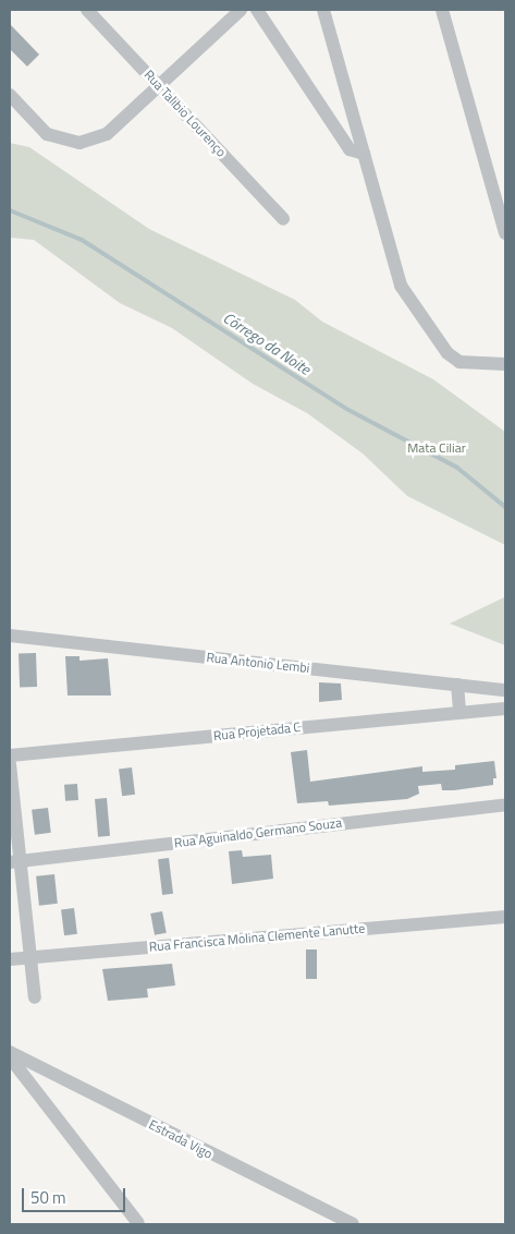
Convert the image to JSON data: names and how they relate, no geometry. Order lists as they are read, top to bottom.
{
  "streets": {
    "street": [
      "Rua Talibio Lourenço",
      "Rua Antonio Lembi",
      "Rua Projetada C",
      "Rua Aguinaldo Germano Souza",
      "Rua Francisca Molina Clemente Lanutte",
      "Estrada Vigo"
    ]
  },
  "water": ["Córrego da Noite"],
  "parks": ["Mata Ciliar"],
  "scale_bar": "50 m"
}
